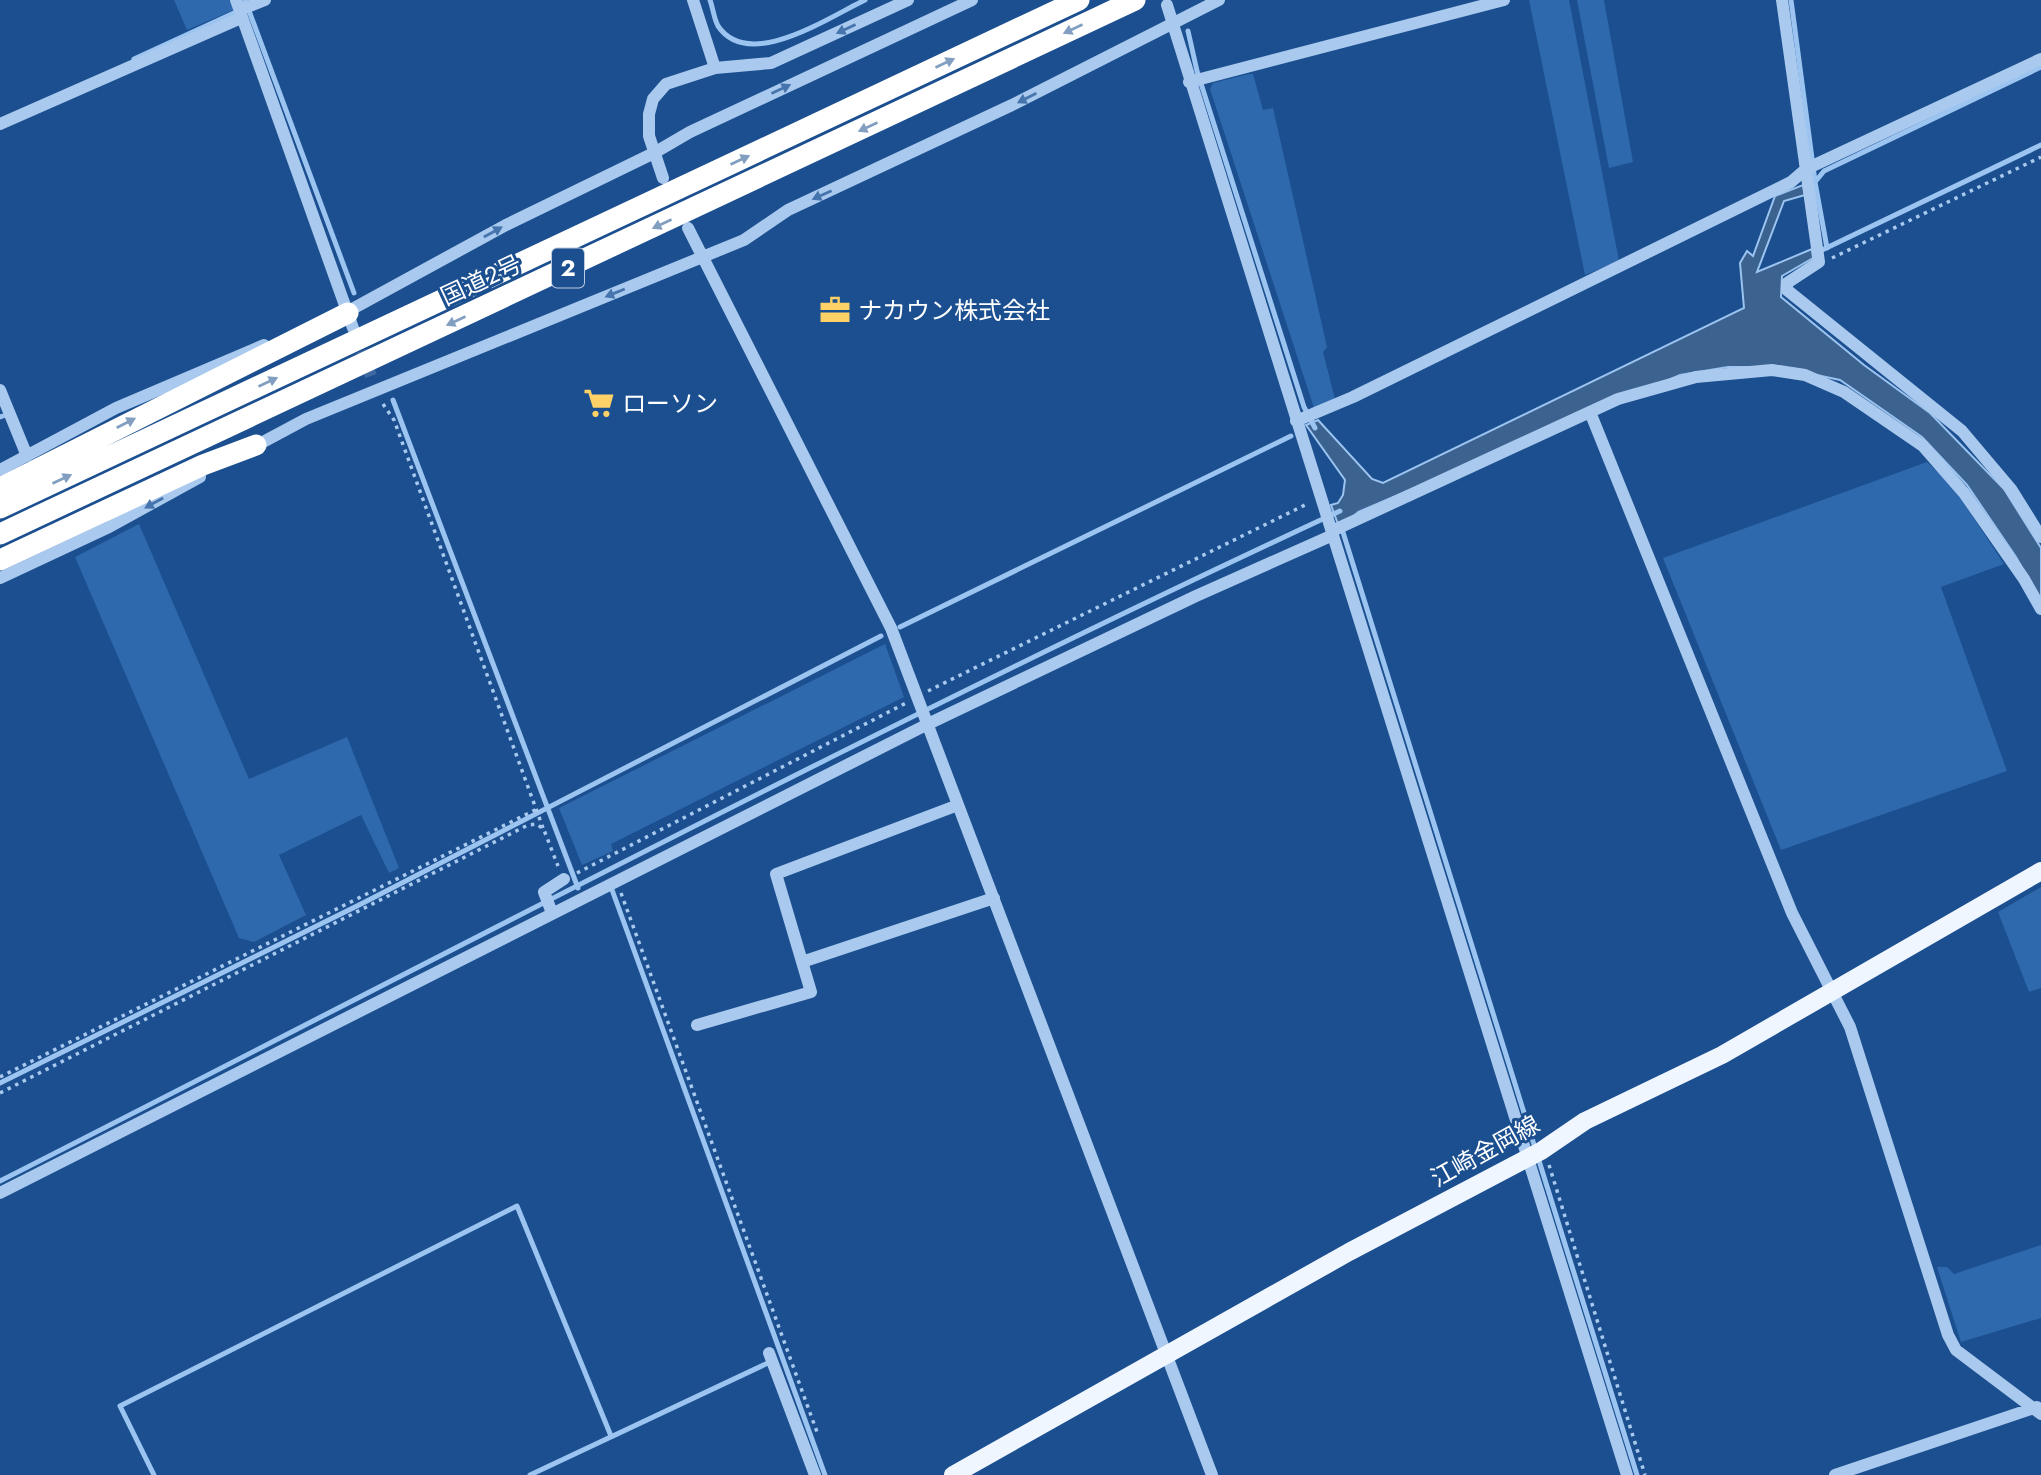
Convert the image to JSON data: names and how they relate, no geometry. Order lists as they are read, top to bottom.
{
  "streets": {
    "highway": ["2", "国道2号"],
    "main road": ["江崎金岡線"]
  },
  "places": {
    "office": ["ナカウン株式会社"],
    "supermarket": ["ローソン"]
  }
}
